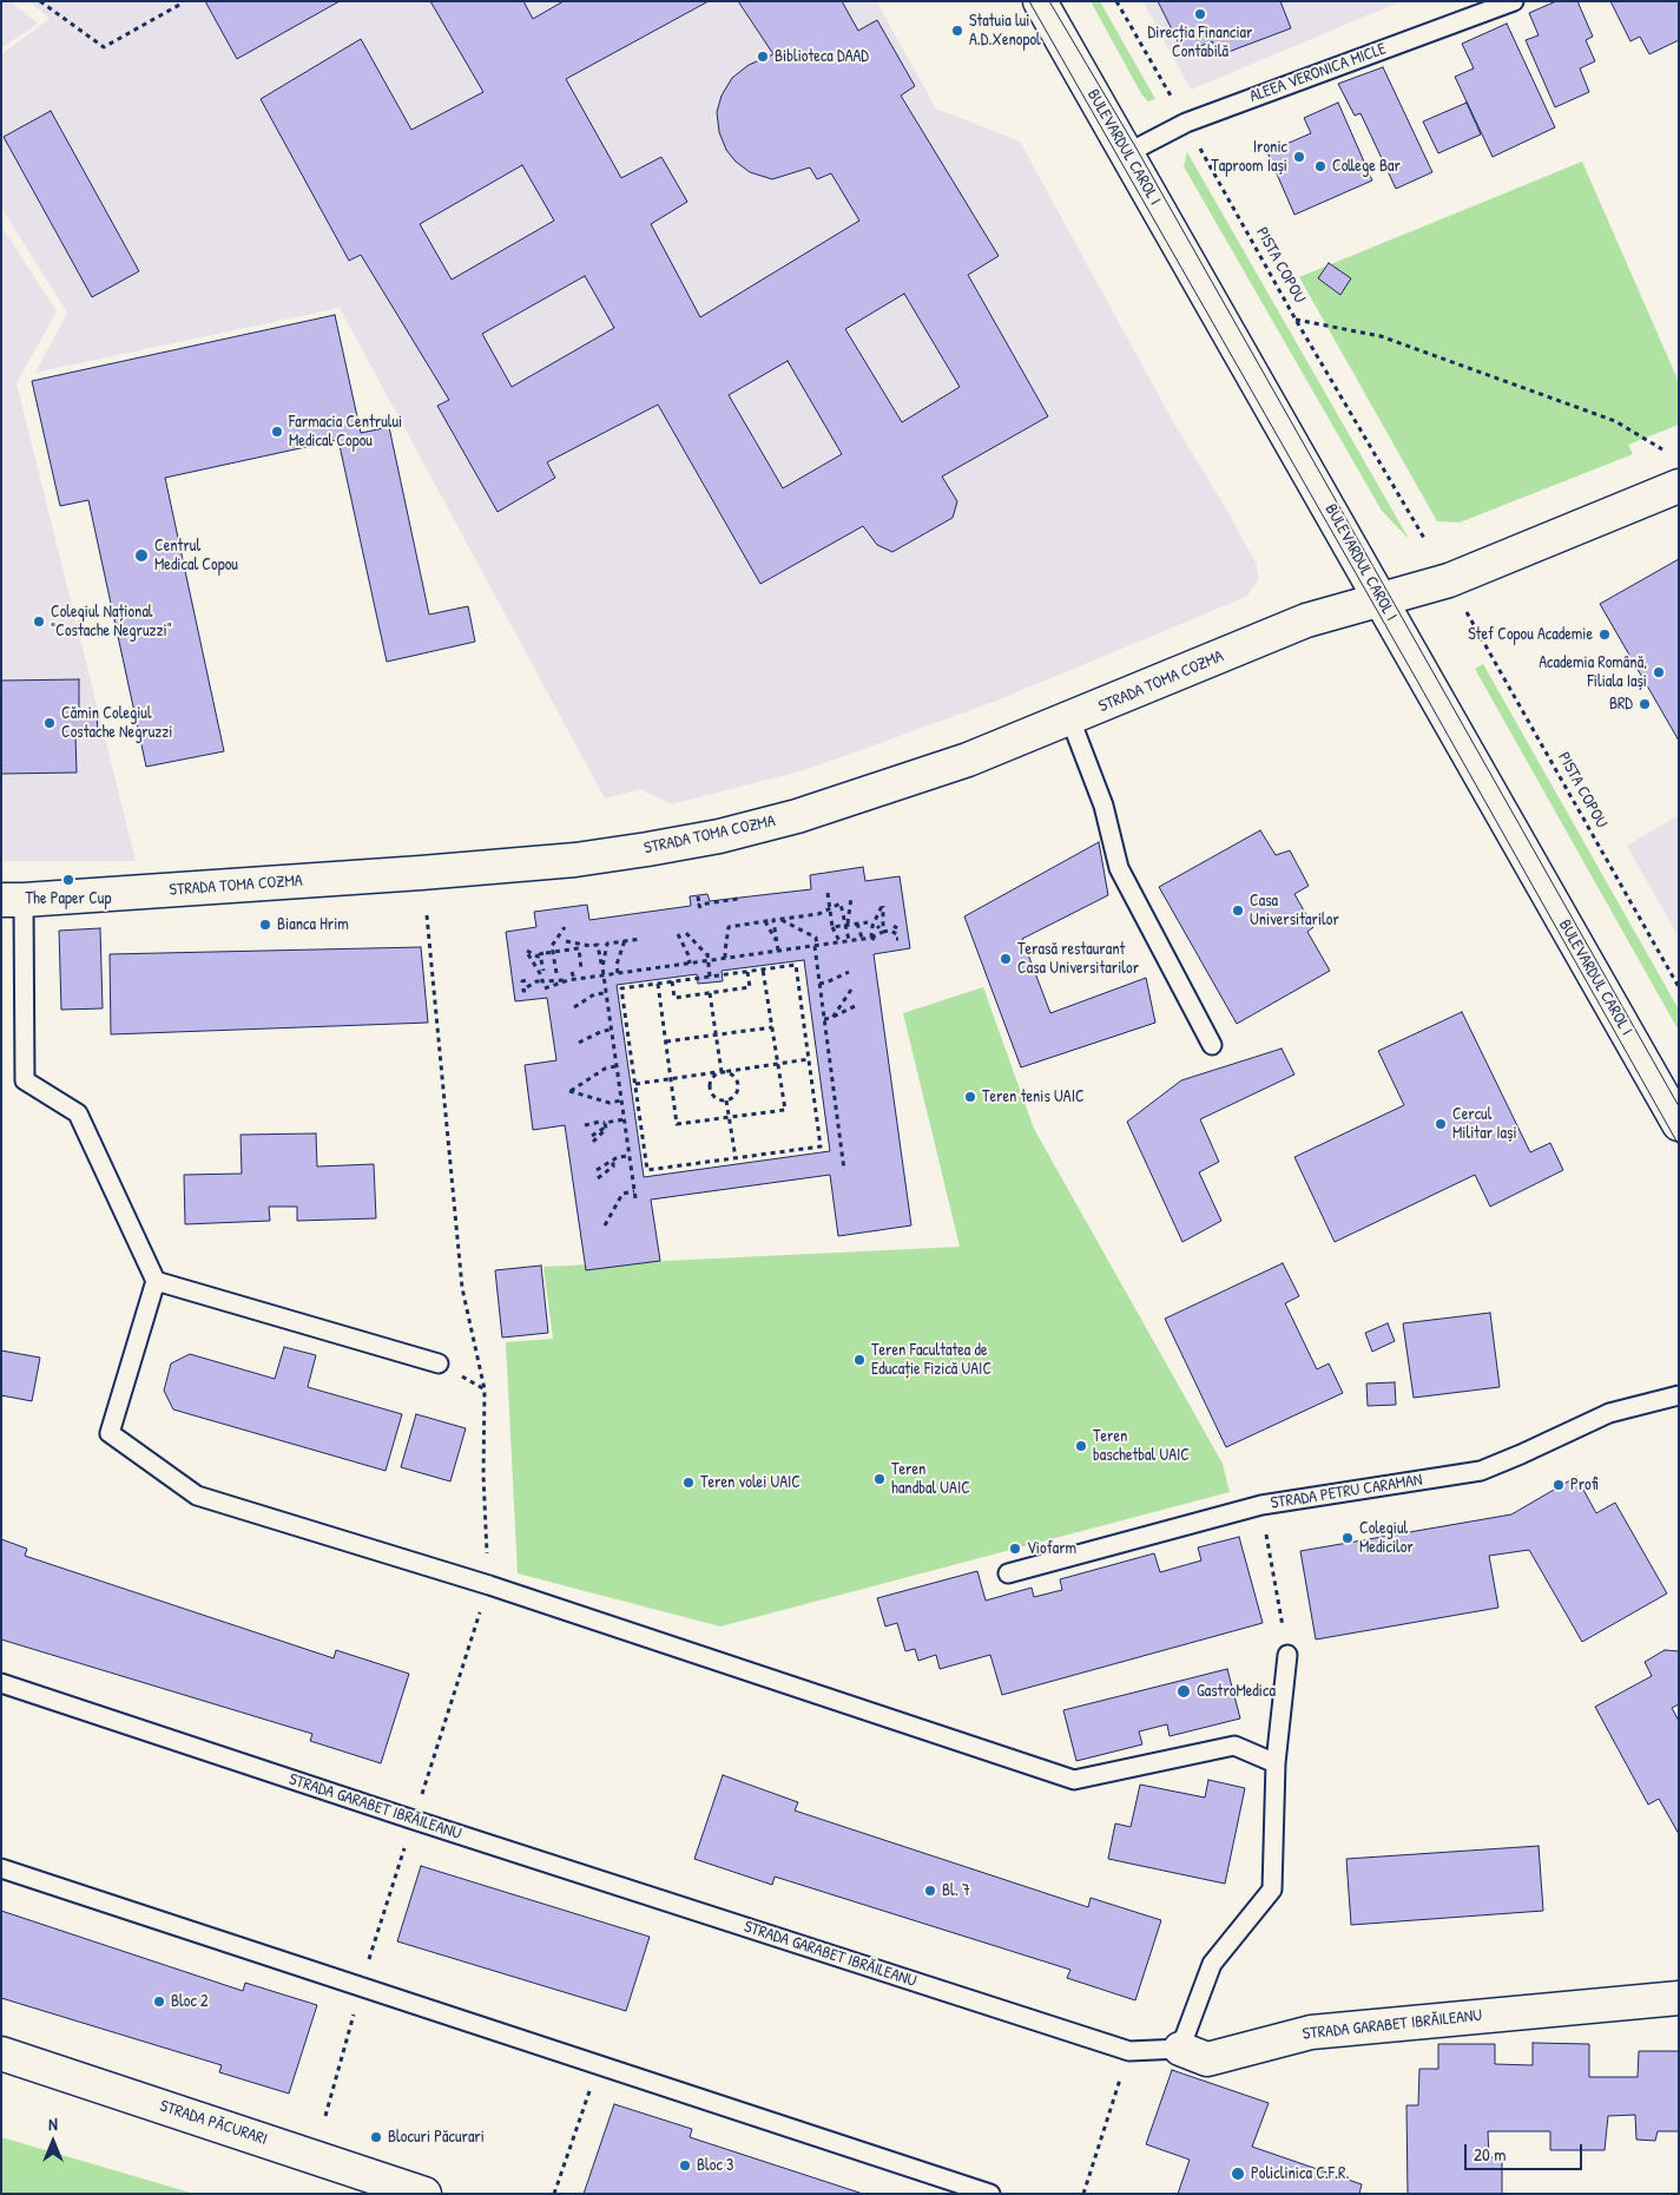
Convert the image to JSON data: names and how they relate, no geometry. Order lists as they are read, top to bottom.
{
  "streets": {
    "street": [
      "BULEVARDUL CAROL I",
      "STRADA TOMA COZMA",
      "STRADA GARABET IBRĂILEANU",
      "STRADA PĂCURARI"
    ],
    "lane": ["ALEEA VERONICA MICLE", "STRADA PETRU CARAMAN"],
    "path": ["PISTA COPOU"]
  },
  "crossings": [
    ["ALEEA VERONICA MICLE", "BULEVARDUL CAROL I"],
    ["ALEEA VERONICA MICLE", "PISTA COPOU"],
    ["BULEVARDUL CAROL I", "STRADA TOMA COZMA"]
  ],
  "places": [
    "Direcția Financiar Contabilă",
    "Statuia lui A.D.Xenopol",
    "Biblioteca DAAD",
    "Ironic Taproom Iași",
    "College Bar",
    "Farmacia Centrului Medical Copou",
    "Centrul Medical Copou",
    "Colegiul Național \"Costache Negruzzi\"",
    "Stef Copou Academie",
    "Academia Română, Filiala Iași",
    "BRD",
    "Cămin Colegiul Costache Negruzzi",
    "The Paper Cup",
    "Casa Universitarilor",
    "Bianca Hrim",
    "Terasă restaurant Casa Universitarilor",
    "Teren tenis UAIC",
    "Cercul Militar Iași",
    "Teren Facultatea de Educație Fizică UAIC",
    "Teren baschetbal UAIC",
    "Teren handbal UAIC",
    "Teren volei UAIC",
    "Profi",
    "Colegiul Medicilor",
    "Viofarm",
    "GastroMedica",
    "Bl. 7",
    "Bloc 2",
    "Blocuri Păcurari",
    "Bloc 3",
    "Policlinica C.F.R."
  ],
  "scale_bar": "20 m",
  "north": "top"
}
